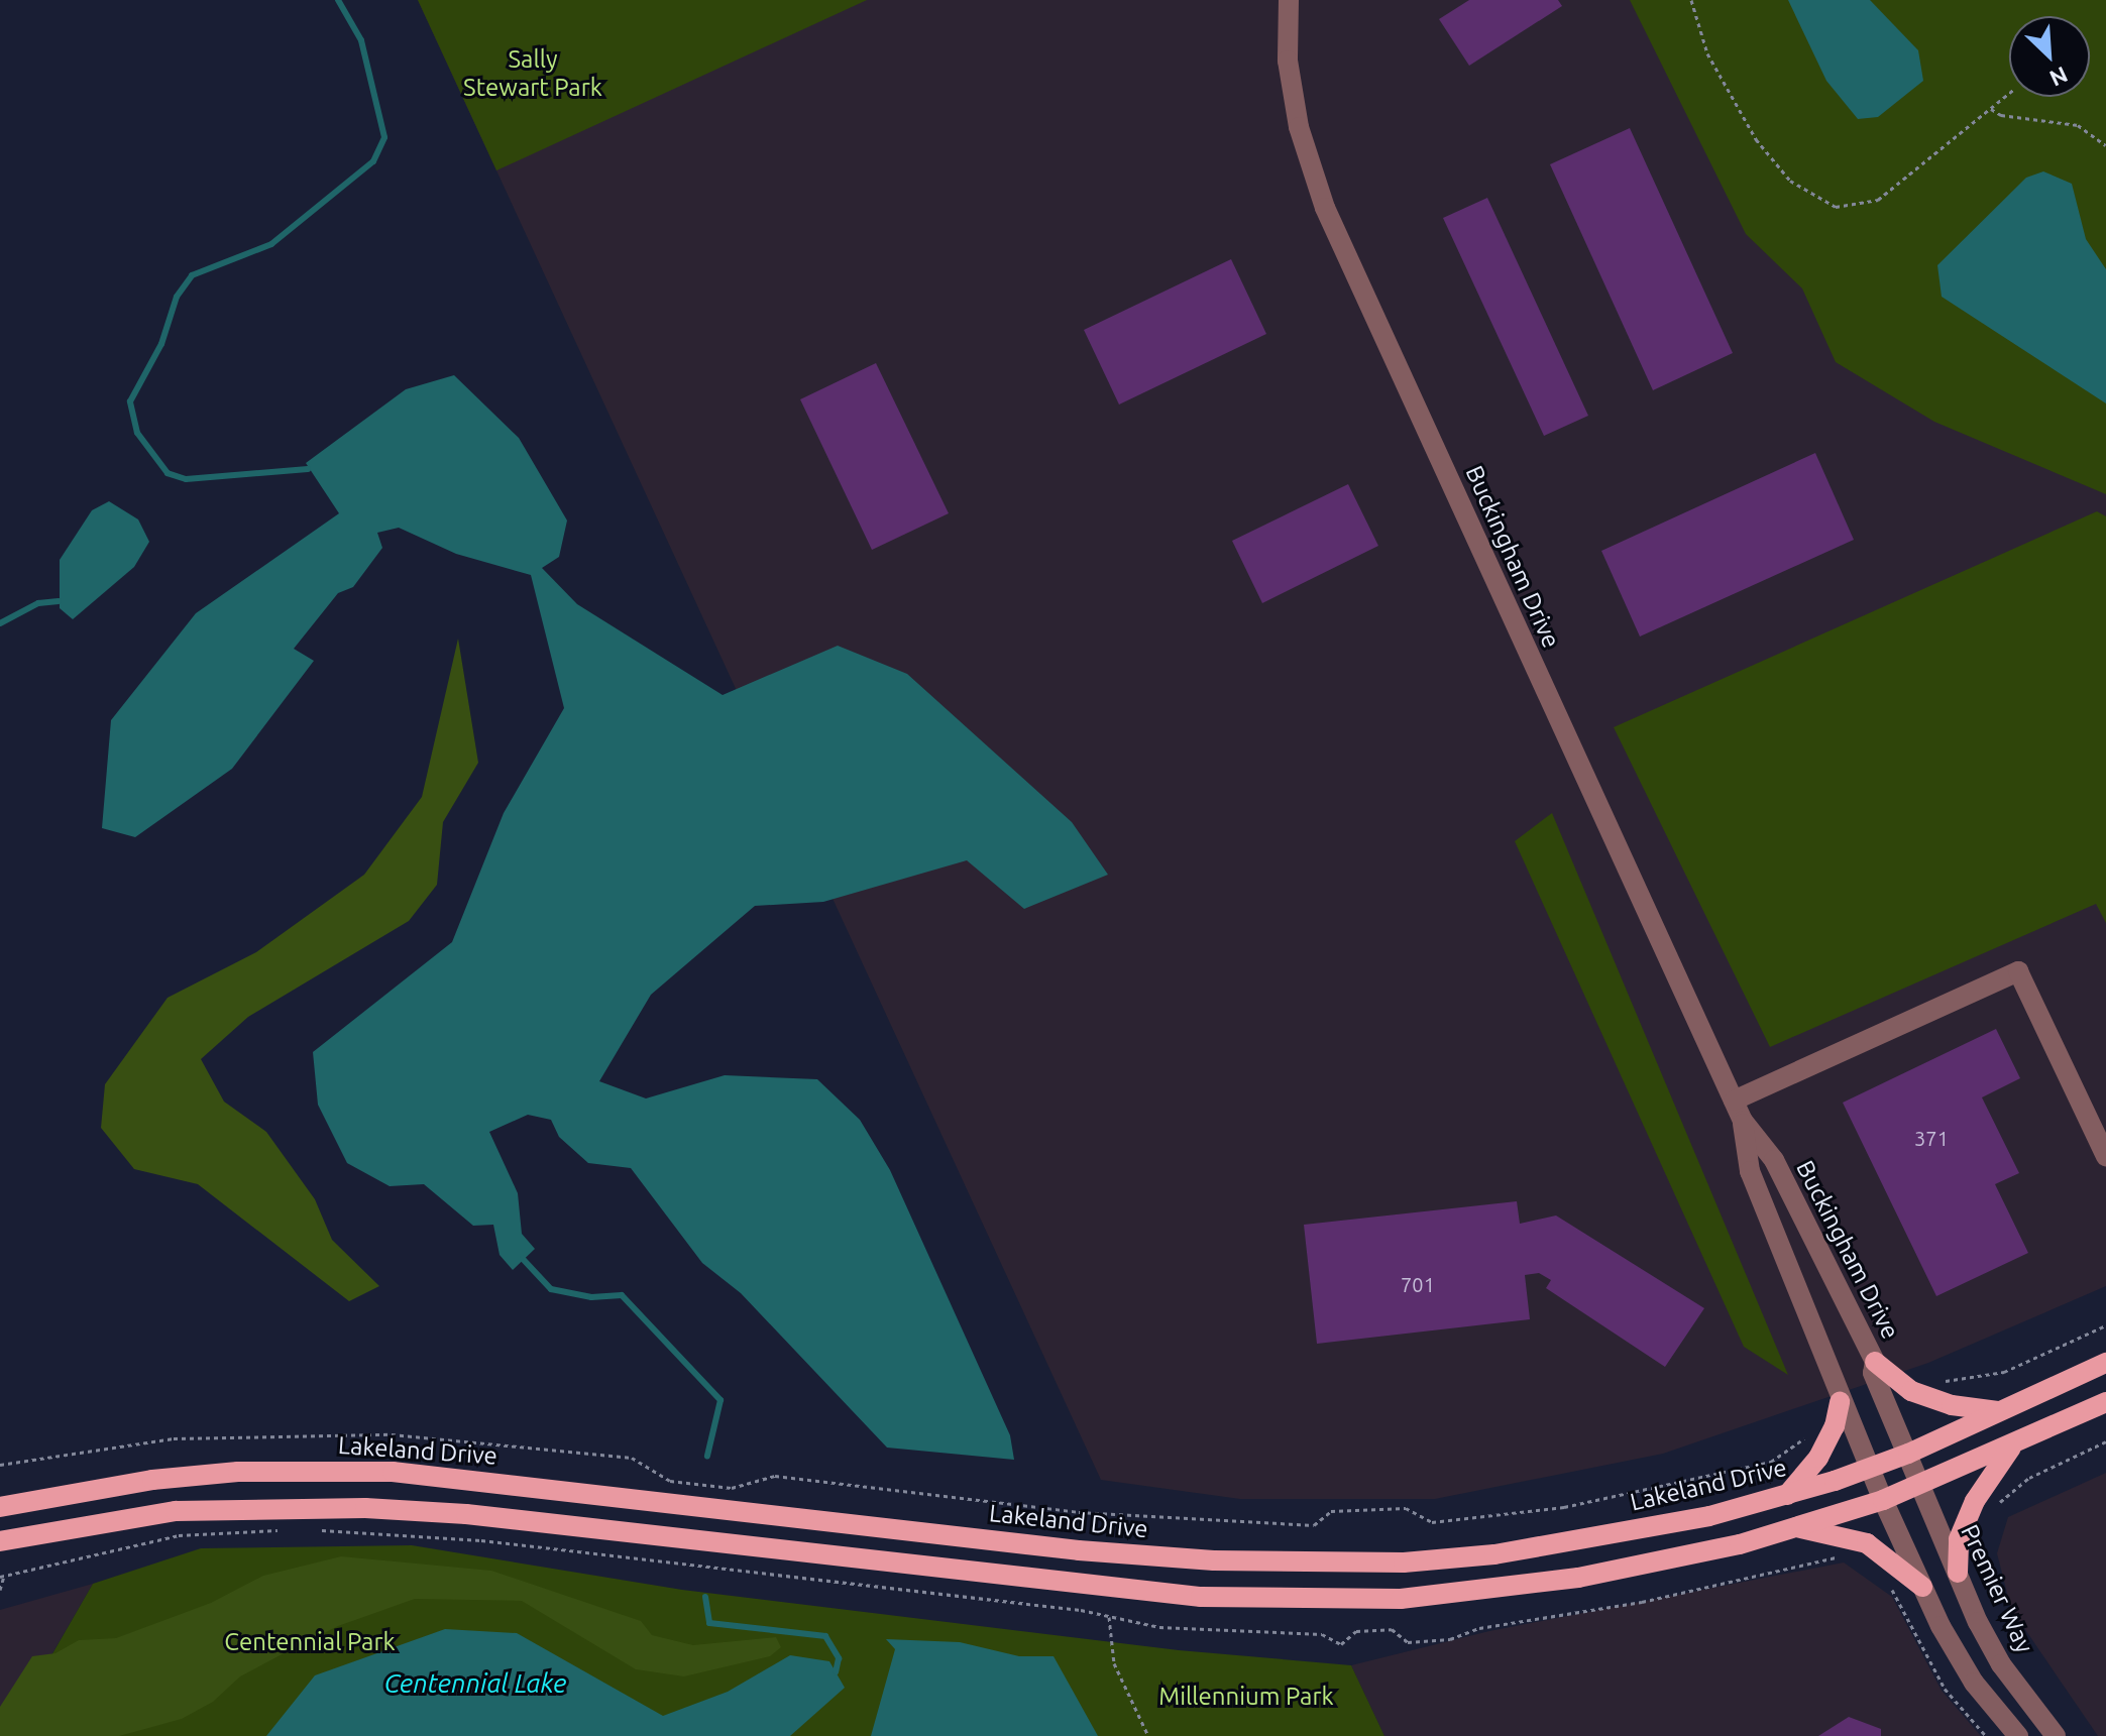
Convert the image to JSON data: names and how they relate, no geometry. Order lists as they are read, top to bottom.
{
  "streets": {
    "main road": ["Lakeland Drive"],
    "street": ["Buckingham Drive", "Premier Way"]
  },
  "crossings": [
    ["Buckingham Drive", "Lakeland Drive"],
    ["Buckingham Drive", "Premier Way"],
    ["Lakeland Drive", "Premier Way"]
  ],
  "water": ["Centennial Lake"],
  "parks": ["Sally Stewart Park", "Centennial Park", "Millennium Park"],
  "house_numbers": ["371", "701"],
  "north": "bottom right"
}
